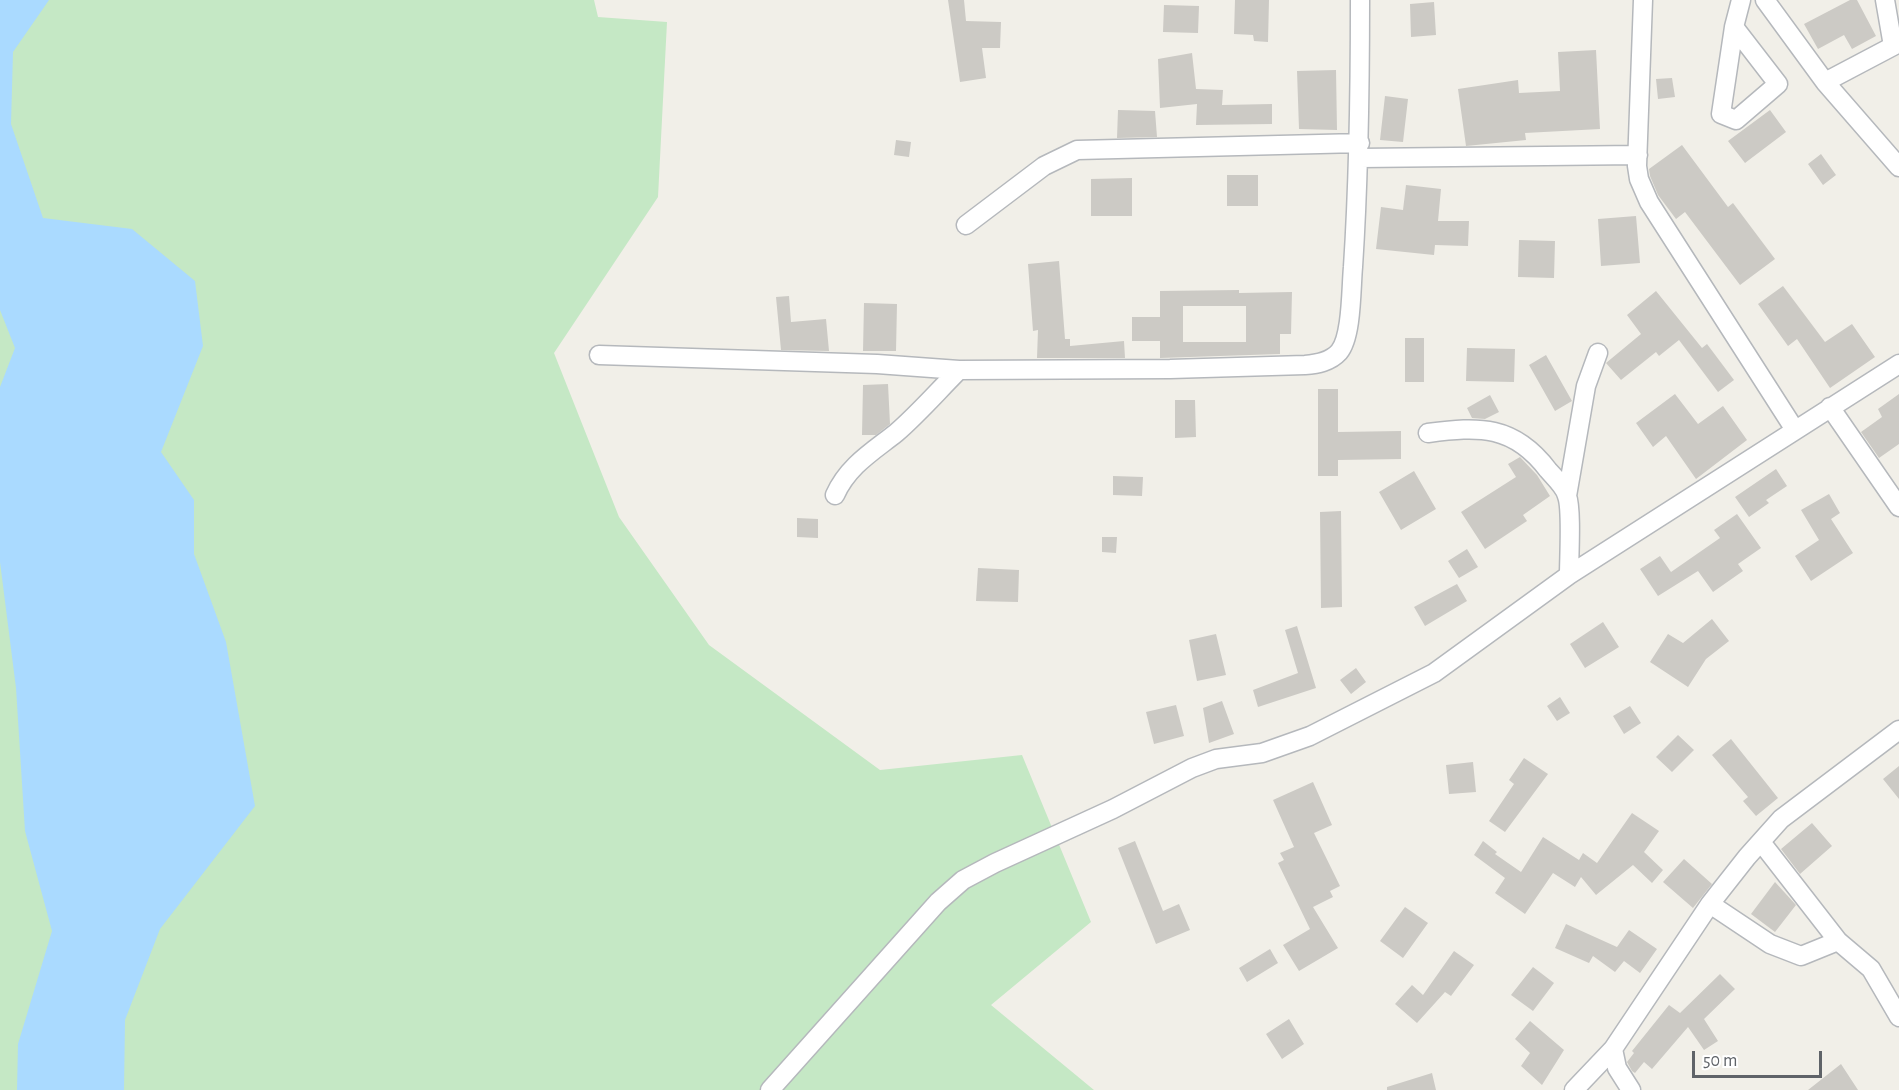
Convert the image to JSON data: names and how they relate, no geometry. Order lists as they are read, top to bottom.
{
  "scale_bar": "50 m"
}
